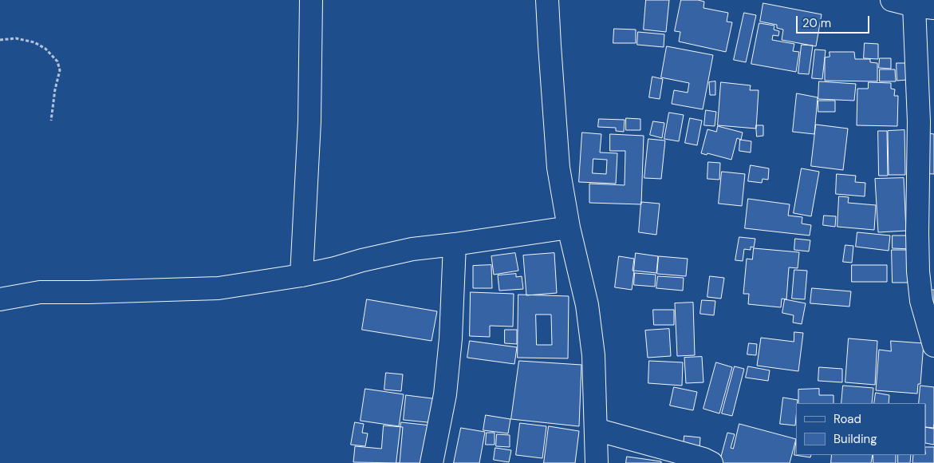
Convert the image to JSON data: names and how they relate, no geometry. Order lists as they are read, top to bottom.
{
  "legend": ["Road", "Building"],
  "scale_bar": "20 m"
}
